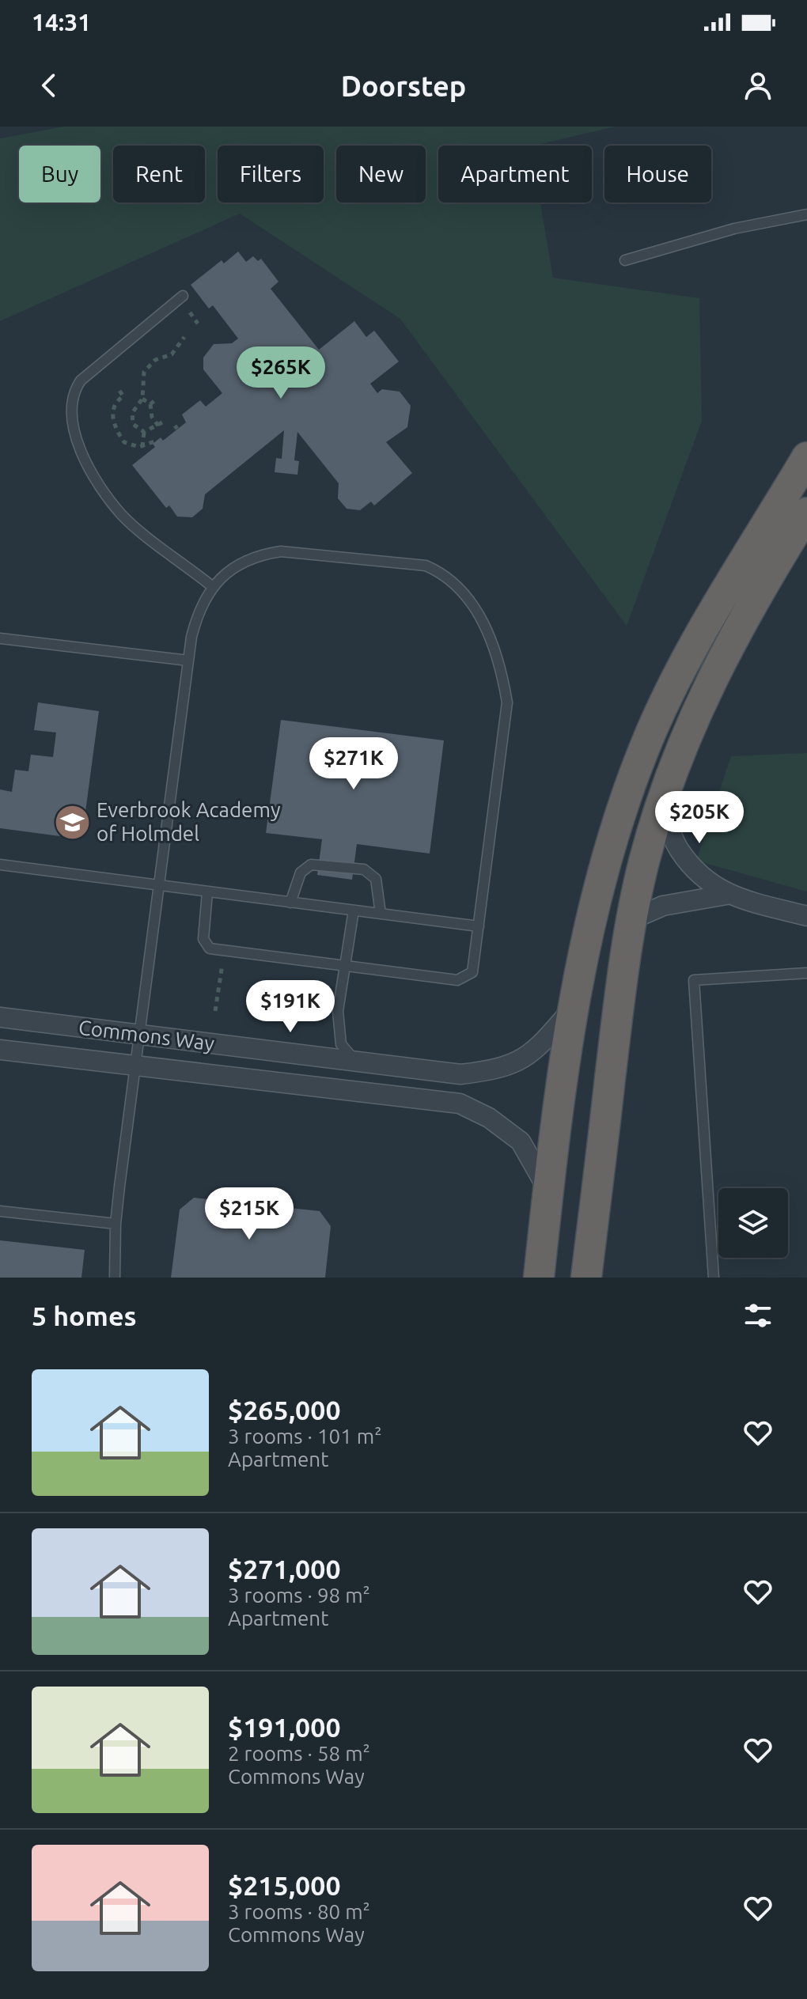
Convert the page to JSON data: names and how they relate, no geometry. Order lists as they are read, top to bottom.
{
  "streets": {
    "street": ["Commons Way"]
  },
  "places": {
    "school or university": ["Everbrook Academy of Holmdel"]
  },
  "page": {
    "status": "14:31",
    "header": "Doorstep",
    "chip": [
      "Buy",
      "Rent",
      "Filters",
      "New",
      "Apartment",
      "House"
    ],
    "price": [
      "$265K",
      "$271K",
      "$205K",
      "$191K",
      "$215K"
    ],
    "heading": "5 homes",
    "list": [
      {
        "name": "$265,000",
        "note": "3 rooms · 101 m² · Apartment"
      },
      {
        "name": "$271,000",
        "note": "3 rooms · 98 m² · Apartment"
      },
      {
        "name": "$191,000",
        "note": "2 rooms · 58 m² · Commons Way"
      },
      {
        "name": "$215,000",
        "note": "3 rooms · 80 m² · Commons Way"
      }
    ]
  }
}
